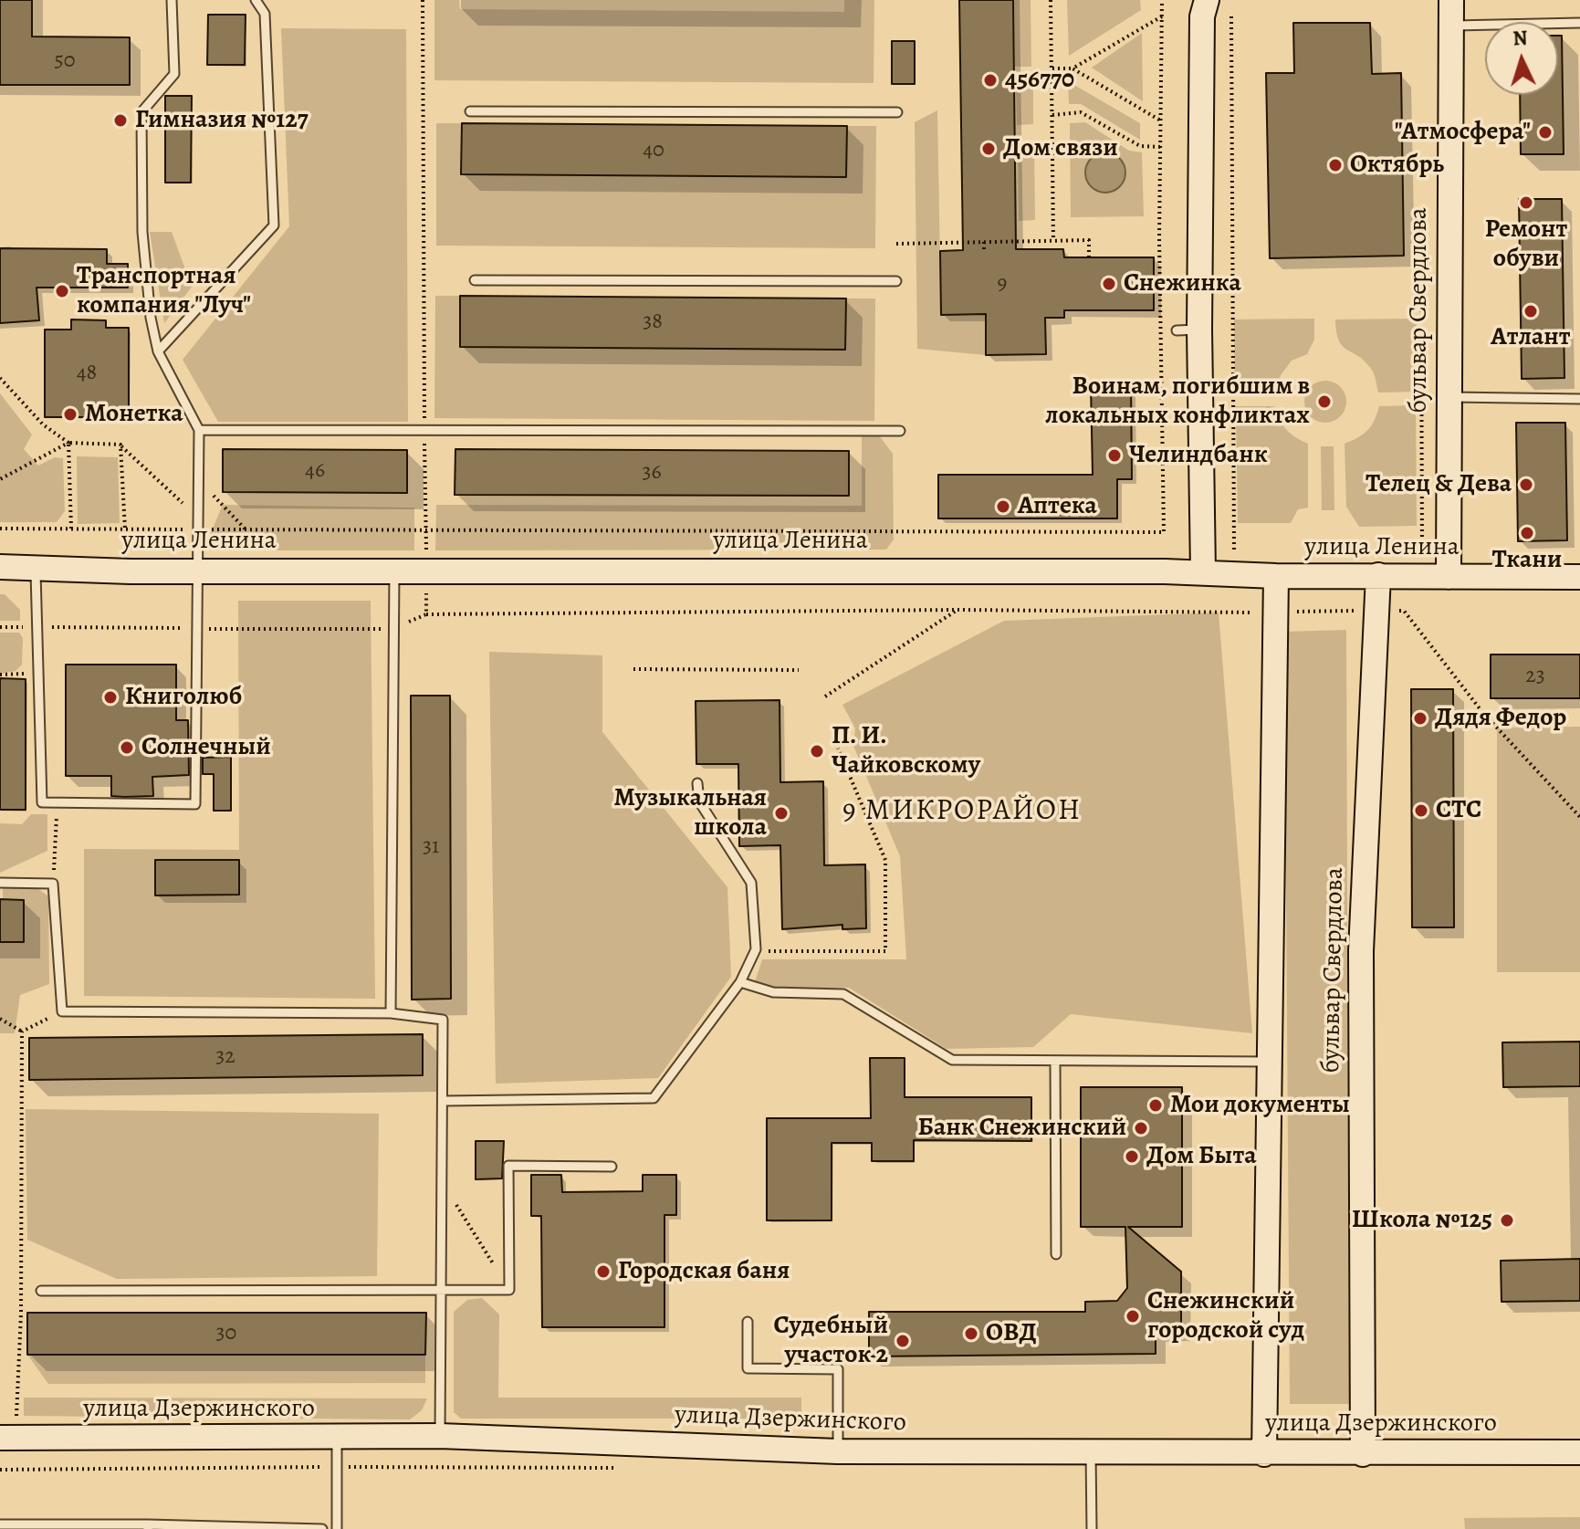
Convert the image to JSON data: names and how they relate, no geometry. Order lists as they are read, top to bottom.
{
  "streets": {
    "street": ["бульвар Свердлова", "улица Ленина", "улица Дзержинского"]
  },
  "crossings": [
    ["бульвар Свердлова", "улица Ленина"],
    ["бульвар Свердлова", "улица Дзержинского"]
  ],
  "districts": ["9 МИКРОРАЙОН"],
  "places": [
    "456770",
    "Гимназия №127",
    "\"Атмосфера\"",
    "Дом связи",
    "Октябрь",
    "Ремонт обуви",
    "Снежинка",
    "Транспортная компания \"Луч\"",
    "Атлант",
    "Воинам, погибшим в локальных конфликтах",
    "Монетка",
    "Челиндбанк",
    "Телец & Дева",
    "Аптека",
    "Ткани",
    "Книголюб",
    "Дядя Федор",
    "Солнечный",
    "П. И. Чайковскому",
    "СТС",
    "Музыкальная школа",
    "Мои документы",
    "Банк Снежинский",
    "Дом Быта",
    "Школа №125",
    "Городская баня",
    "Снежинский городской суд",
    "ОВД",
    "Судебный участок 2"
  ],
  "house_numbers": [
    "50",
    "40",
    "9",
    "38",
    "48",
    "46",
    "36",
    "23",
    "31",
    "32",
    "30"
  ],
  "north": "top"
}
